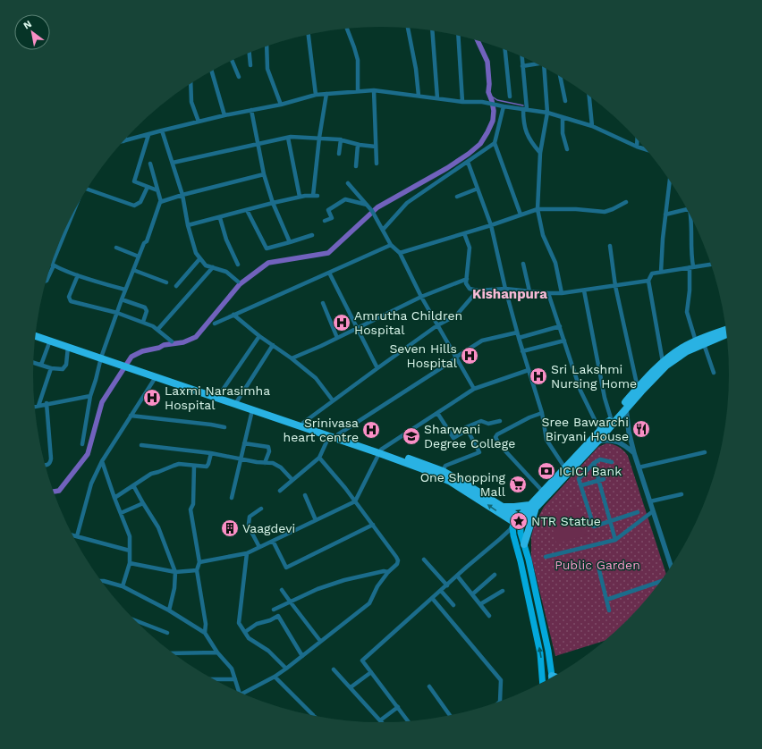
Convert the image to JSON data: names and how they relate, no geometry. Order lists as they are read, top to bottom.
{
  "districts": ["Kishanpura"],
  "parks": ["Public Garden"],
  "places": {
    "hospital": [
      "Amrutha Children Hospital",
      "Seven Hills Hospital",
      "Sri Lakshmi Nursing Home",
      "Laxmi Narasimha Hospital",
      "Srinivasa heart centre"
    ],
    "restaurant": ["Sree Bawarchi Biryani House"],
    "school or university": ["Sharwani Degree College"],
    "bank": ["ICICI Bank"],
    "supermarket": ["One Shopping Mall"],
    "place": ["NTR Statue"],
    "building": ["Vaagdevi"]
  },
  "north": "top left"
}
